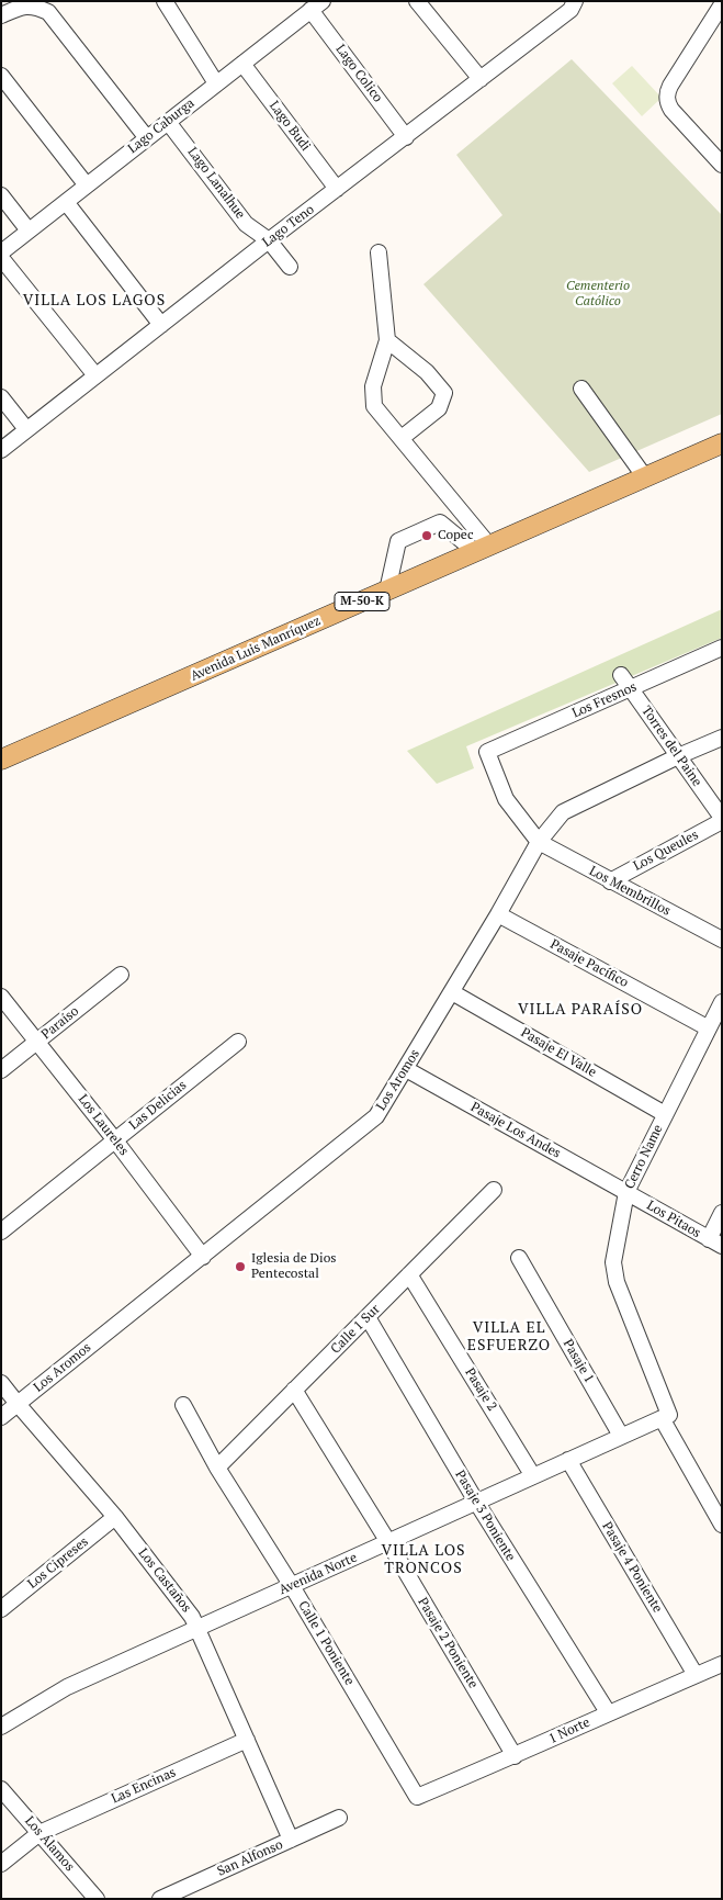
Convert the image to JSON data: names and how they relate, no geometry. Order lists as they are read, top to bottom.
{
  "streets": {
    "main road": ["M-50-K", "Avenida Luis Manríquez"],
    "street": [
      "Lago Colico",
      "Lago Caburga",
      "Lago Budi",
      "Lago Lanalhue",
      "Lago Teno",
      "Los Fresnos",
      "Torres del Paine",
      "Los Queules",
      "Los Membrillos",
      "Pasaje Pacífico",
      "Paraíso",
      "Pasaje El Valle",
      "Los Aromos",
      "Las Delicias",
      "Los Laureles",
      "Pasaje Los Andes",
      "Cerro Name",
      "Los Pitaos",
      "Calle 1 Sur",
      "Pasaje 1",
      "Pasaje 2",
      "Pasaje 3 Poniente",
      "Los Cipreses",
      "Pasaje 4 Poniente",
      "Avenida Norte",
      "Los Castaños",
      "Calle 1 Poniente",
      "Pasaje 2 Poniente",
      "1 Norte",
      "Las Encinas",
      "Los Álamos",
      "San Alfonso"
    ]
  },
  "crossings": [
    ["Lago Colico", "Lago Caburga"],
    ["Lago Colico", "Lago Teno"],
    ["Lago Caburga", "Lago Budi"],
    ["Lago Caburga", "Lago Lanalhue"],
    ["Lago Budi", "Lago Teno"],
    ["Lago Lanalhue", "Lago Teno"],
    ["Los Fresnos", "Torres del Paine"],
    ["Los Fresnos", "Los Membrillos"],
    ["Los Fresnos", "Los Aromos"],
    ["Torres del Paine", "Los Queules"],
    ["Torres del Paine", "Los Aromos"],
    ["Los Queules", "Los Membrillos"],
    ["Los Membrillos", "Los Aromos"],
    ["Pasaje Pacífico", "Los Aromos"],
    ["Pasaje Pacífico", "Cerro Name"],
    ["Paraíso", "Los Laureles"],
    ["Pasaje El Valle", "Los Aromos"],
    ["Pasaje El Valle", "Cerro Name"],
    ["Los Aromos", "Los Laureles"],
    ["Los Aromos", "Pasaje Los Andes"],
    ["Los Aromos", "Los Castaños"],
    ["Las Delicias", "Los Laureles"],
    ["Pasaje Los Andes", "Cerro Name"],
    ["Pasaje Los Andes", "Los Pitaos"],
    ["Cerro Name", "Los Pitaos"],
    ["Cerro Name", "Avenida Norte"],
    ["Calle 1 Sur", "Pasaje 2"],
    ["Calle 1 Sur", "Pasaje 3 Poniente"],
    ["Calle 1 Sur", "Calle 1 Poniente"],
    ["Calle 1 Sur", "Pasaje 2 Poniente"],
    ["Pasaje 1", "Avenida Norte"],
    ["Pasaje 2", "Avenida Norte"],
    ["Pasaje 3 Poniente", "Avenida Norte"],
    ["Pasaje 3 Poniente", "1 Norte"],
    ["Los Cipreses", "Los Castaños"],
    ["Pasaje 4 Poniente", "Avenida Norte"],
    ["Pasaje 4 Poniente", "1 Norte"],
    ["Avenida Norte", "Los Castaños"],
    ["Avenida Norte", "Calle 1 Poniente"],
    ["Avenida Norte", "Pasaje 2 Poniente"],
    ["Los Castaños", "Las Encinas"],
    ["Los Castaños", "San Alfonso"],
    ["Calle 1 Poniente", "1 Norte"],
    ["Pasaje 2 Poniente", "1 Norte"],
    ["Las Encinas", "Los Álamos"]
  ],
  "districts": [
    "VILLA LOS LAGOS",
    "VILLA PARAÍSO",
    "VILLA EL ESFUERZO",
    "VILLA LOS TRONCOS"
  ],
  "parks": ["Cementerio Católico"],
  "places": ["Copec", "Iglesia de Dios Pentecostal"]
}
